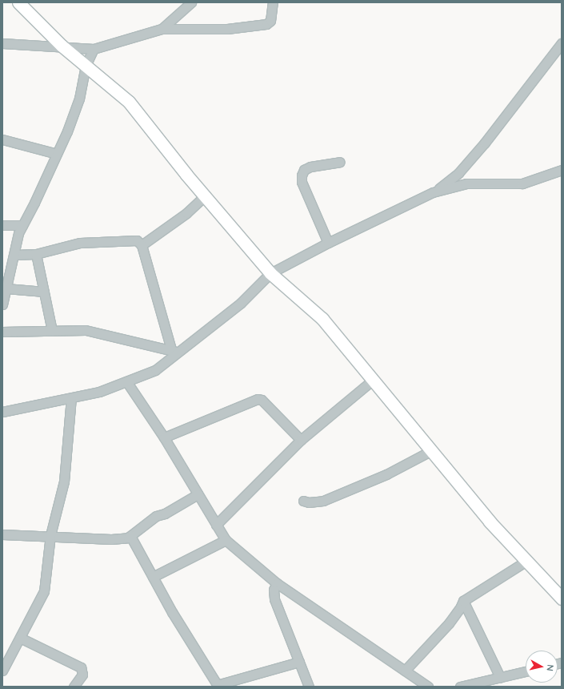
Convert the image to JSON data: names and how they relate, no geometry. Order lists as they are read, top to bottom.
{
  "north": "right"
}
